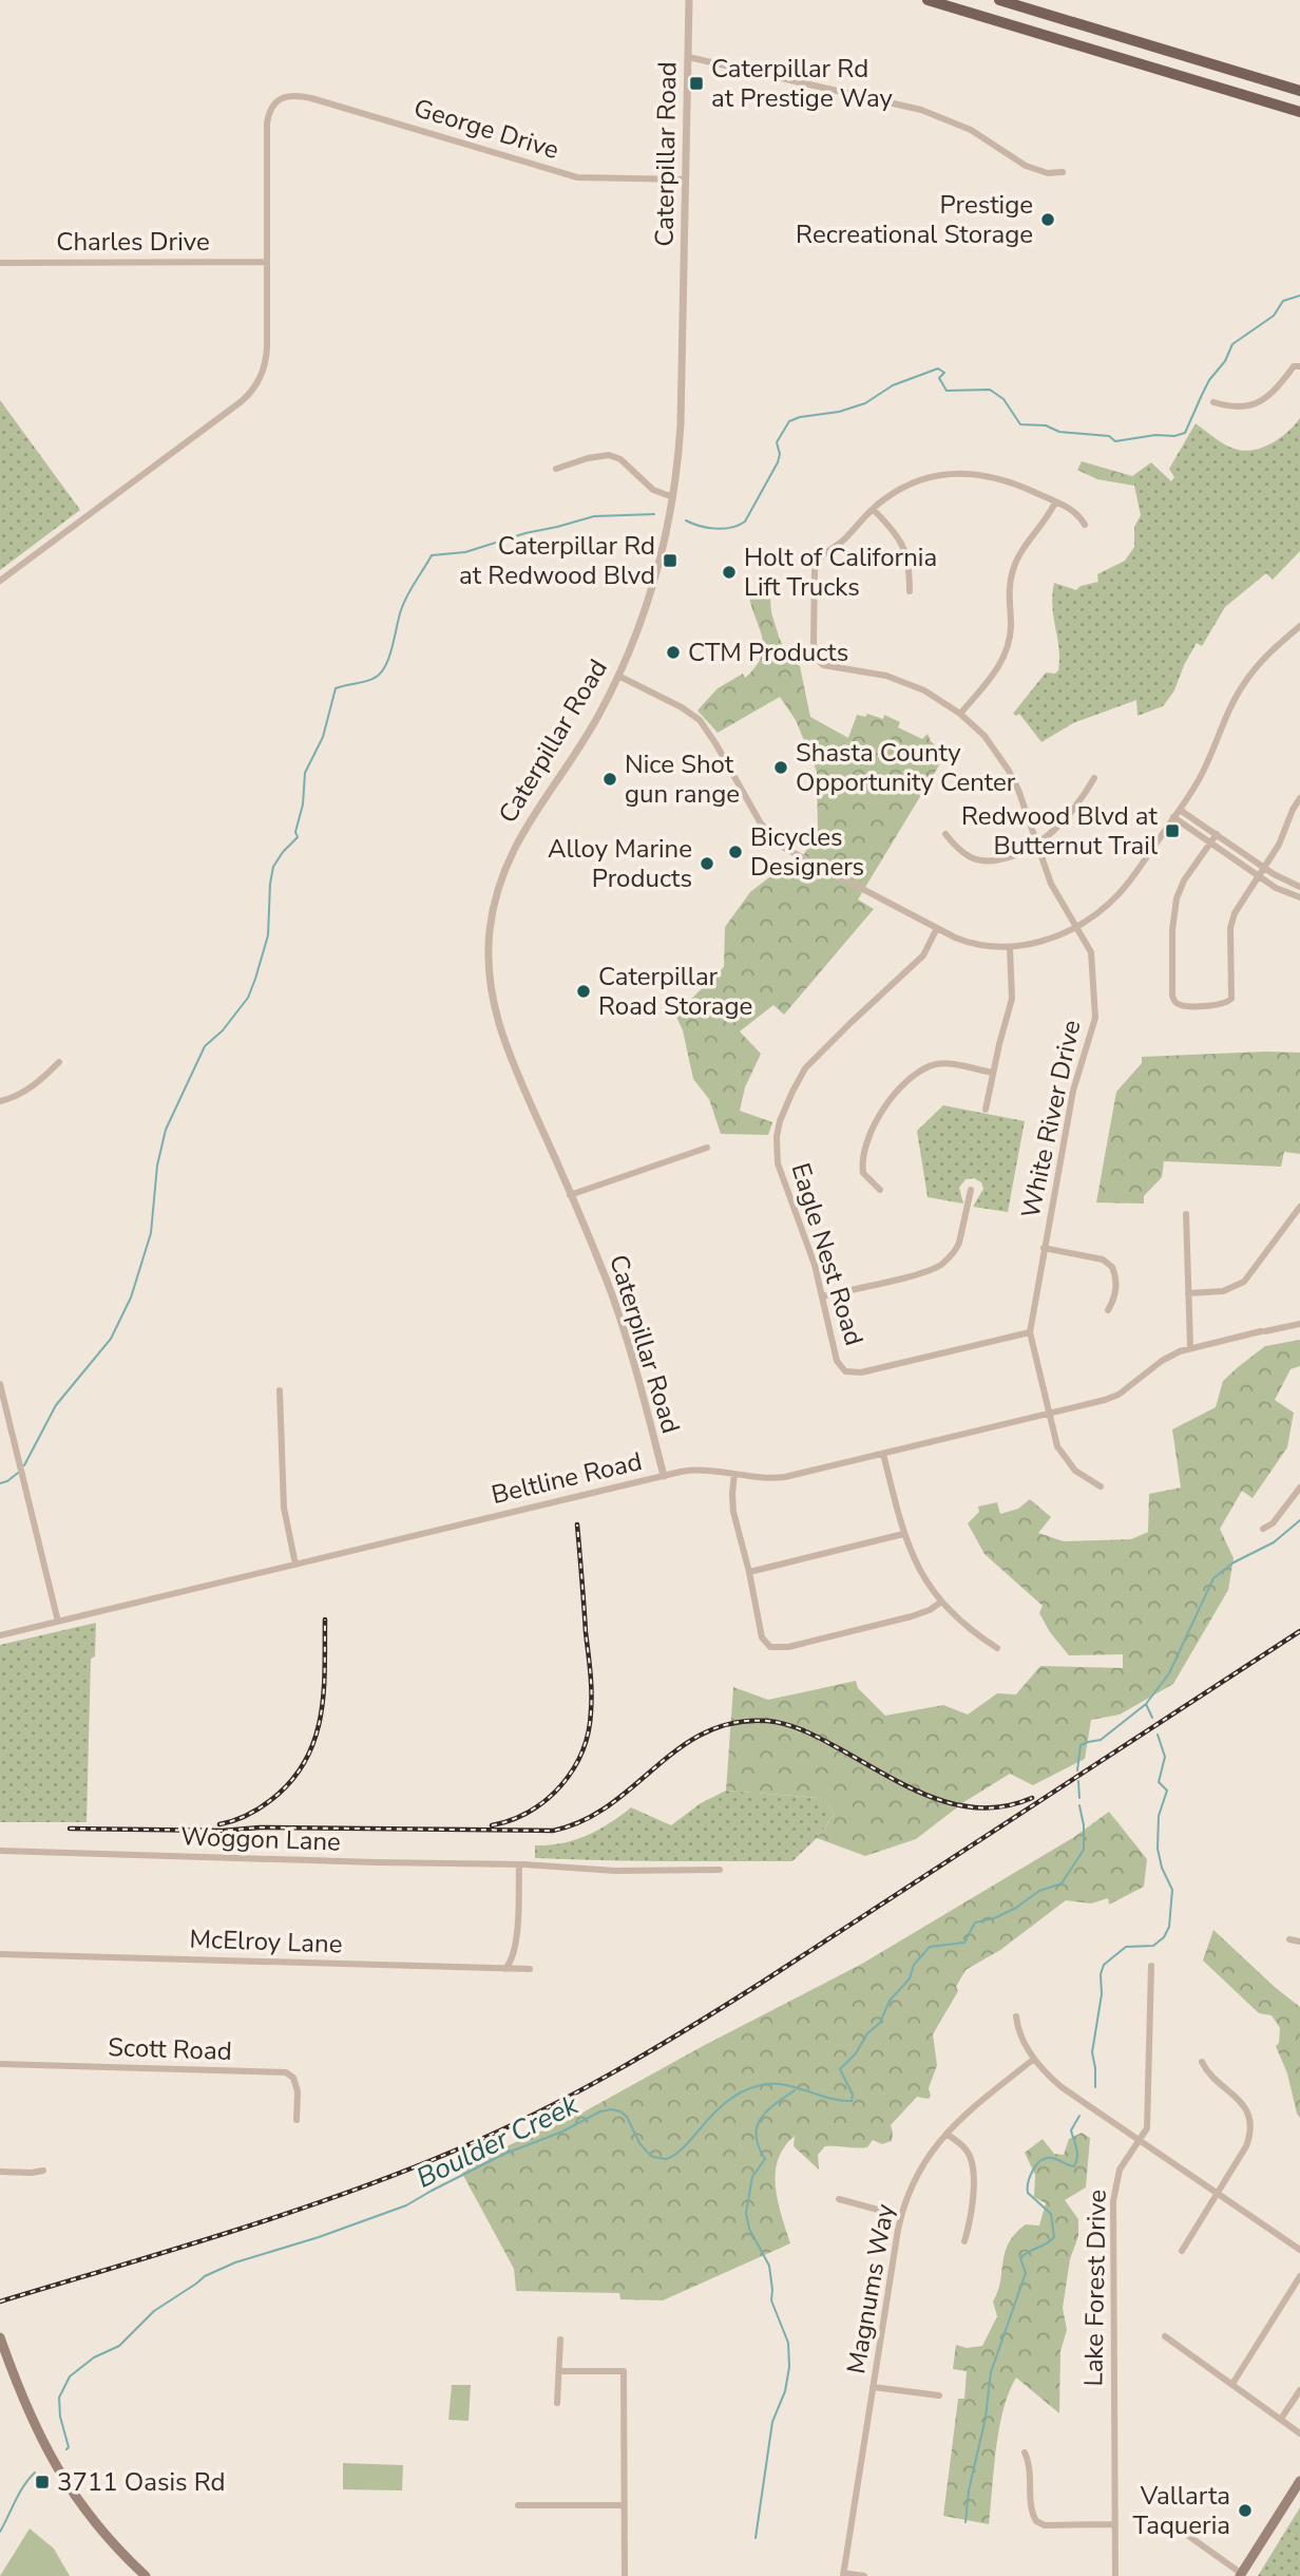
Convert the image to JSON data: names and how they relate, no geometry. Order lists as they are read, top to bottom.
{
  "streets": {
    "street": [
      "George Drive",
      "Caterpillar Road",
      "Charles Drive",
      "White River Drive",
      "Eagle Nest Road",
      "Beltline Road",
      "Woggon Lane",
      "McElroy Lane",
      "Scott Road",
      "Lake Forest Drive",
      "Magnums Way"
    ]
  },
  "crossings": [
    ["George Drive", "Caterpillar Road"],
    ["George Drive", "Charles Drive"],
    ["Caterpillar Road", "Beltline Road"],
    ["White River Drive", "Eagle Nest Road"],
    ["White River Drive", "Beltline Road"]
  ],
  "water": ["Boulder Creek"],
  "places": {
    "transit": [
      "Caterpillar Rd at Prestige Way",
      "Caterpillar Rd at Redwood Blvd",
      "Redwood Blvd at Butternut Trail",
      "3711 Oasis Rd"
    ],
    "other": [
      "Prestige Recreational Storage",
      "Holt of California Lift Trucks",
      "CTM Products",
      "Shasta County Opportunity Center",
      "Nice Shot gun range",
      "Bicycles Designers",
      "Alloy Marine Products",
      "Caterpillar Road Storage",
      "Vallarta Taqueria"
    ]
  }
}
